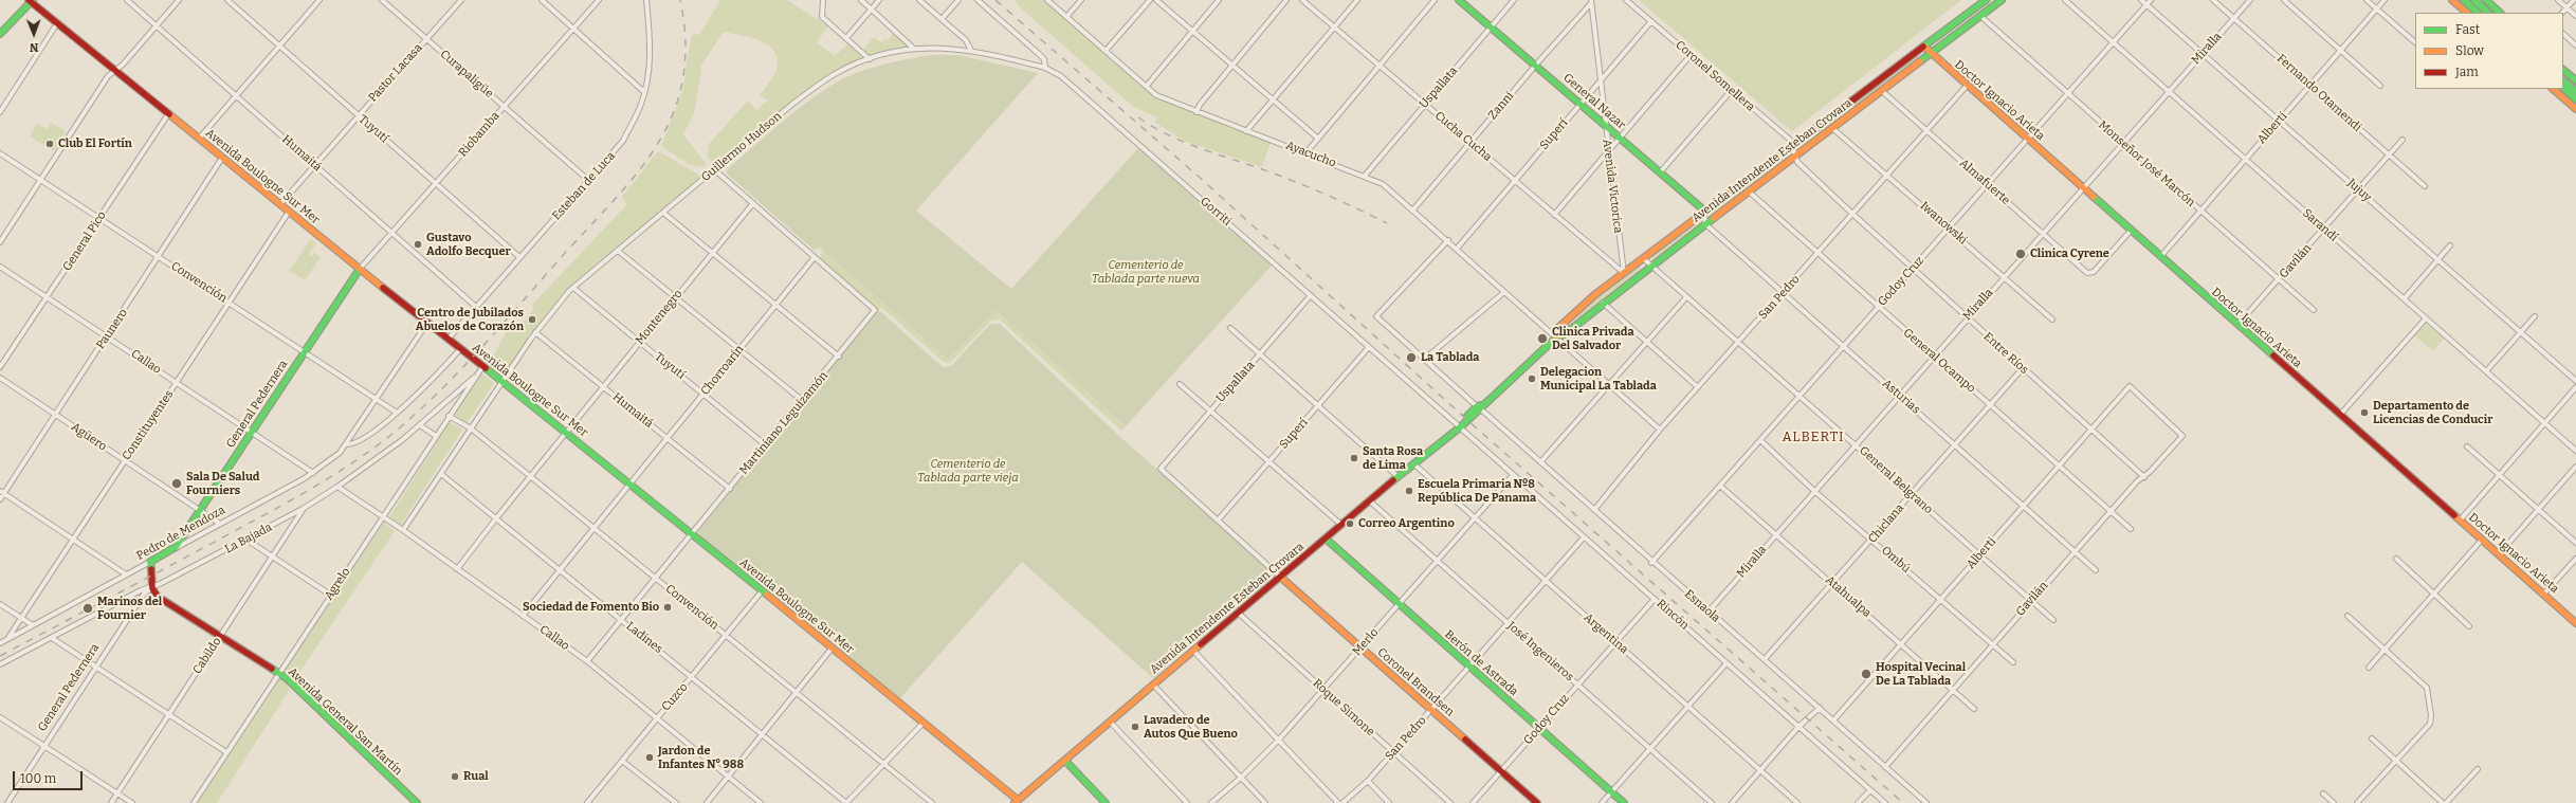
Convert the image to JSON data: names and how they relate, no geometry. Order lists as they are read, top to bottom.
{
  "streets": {
    "main road": [
      "Doctor Ignacio Arieta",
      "General Nazar",
      "Avenida Intendente Esteban Crovara",
      "Avenida Boulogne Sur Mer",
      "General Pedernera",
      "Pedro de Mendoza",
      "Berón de Astrada",
      "Coronel Brandsen",
      "Avenida General San Martín"
    ],
    "street": [
      "Miralla",
      "Pastor Lacasa",
      "Curapaligüe",
      "Coronel Somellera",
      "Uspallata",
      "Fernando Otamendi",
      "Zanni",
      "Alberti",
      "Tuyutí",
      "Riobamba",
      "Superí",
      "Cucha Cucha",
      "Guillermo Hudson",
      "Humaitá",
      "Ayacucho",
      "Monseñor José Marcón",
      "Almafuerte",
      "Esteban de Luca",
      "Avenida Victorica",
      "Jujuy",
      "Gorriti",
      "Iwanowski",
      "Sarandí",
      "General Pico",
      "Gavilán",
      "Godoy Cruz",
      "Convención",
      "San Pedro",
      "Montenegro",
      "Paunero",
      "Entre Ríos",
      "General Ocampo",
      "Callao",
      "Chorroarín",
      "Asturias",
      "Martiniano Leguizamón",
      "Constituyentes",
      "Agüero",
      "General Belgrano",
      "Chiclana",
      "La Bajada",
      "Ombú",
      "Agrelo",
      "Atahualpa",
      "Esnaola",
      "Rincón",
      "Argentina",
      "Ladines",
      "Merlo",
      "José Ingenieros",
      "Cabildo",
      "Cuzco",
      "Roque Simone"
    ]
  },
  "crossings": [
    ["Miralla", "Fernando Otamendi"],
    ["Miralla", "Doctor Ignacio Arieta"],
    ["Miralla", "Monseñor José Marcón"],
    ["Miralla", "Almafuerte"],
    ["Miralla", "Jujuy"],
    ["Miralla", "Iwanowski"],
    ["Miralla", "Sarandí"],
    ["Miralla", "Entre Ríos"],
    ["Miralla", "General Ocampo"],
    ["Miralla", "Asturias"],
    ["Miralla", "General Belgrano"],
    ["Miralla", "Ombú"],
    ["Miralla", "Atahualpa"],
    ["Miralla", "Esnaola"],
    ["Pastor Lacasa", "Curapaligüe"],
    ["Pastor Lacasa", "Tuyutí"],
    ["Pastor Lacasa", "Humaitá"],
    ["Pastor Lacasa", "Avenida Boulogne Sur Mer"],
    ["Curapaligüe", "Riobamba"],
    ["Curapaligüe", "Esteban de Luca"],
    ["Coronel Somellera", "Superí"],
    ["Coronel Somellera", "Avenida Intendente Esteban Crovara"],
    ["Coronel Somellera", "Entre Ríos"],
    ["Uspallata", "General Nazar"],
    ["Uspallata", "Superí"],
    ["Uspallata", "Cucha Cucha"],
    ["Uspallata", "Ayacucho"],
    ["Uspallata", "Gorriti"],
    ["Fernando Otamendi", "Alberti"],
    ["Fernando Otamendi", "Gavilán"],
    ["Doctor Ignacio Arieta", "Alberti"],
    ["Doctor Ignacio Arieta", "Avenida Intendente Esteban Crovara"],
    ["Doctor Ignacio Arieta", "Almafuerte"],
    ["Doctor Ignacio Arieta", "Gavilán"],
    ["Doctor Ignacio Arieta", "Godoy Cruz"],
    ["Doctor Ignacio Arieta", "San Pedro"],
    ["General Nazar", "Zanni"],
    ["General Nazar", "Superí"],
    ["General Nazar", "Avenida Intendente Esteban Crovara"],
    ["General Nazar", "Avenida Victorica"],
    ["Zanni", "Cucha Cucha"],
    ["Zanni", "Ayacucho"],
    ["Zanni", "Avenida Victorica"],
    ["Alberti", "Monseñor José Marcón"],
    ["Alberti", "Jujuy"],
    ["Alberti", "Sarandí"],
    ["Alberti", "Gavilán"],
    ["Alberti", "Entre Ríos"],
    ["Alberti", "General Ocampo"],
    ["Alberti", "Asturias"],
    ["Alberti", "General Belgrano"],
    ["Alberti", "Ombú"],
    ["Alberti", "Atahualpa"],
    ["Alberti", "Esnaola"],
    ["Tuyutí", "Riobamba"],
    ["Tuyutí", "Guillermo Hudson"],
    ["Tuyutí", "Esteban de Luca"],
    ["Tuyutí", "Montenegro"],
    ["Tuyutí", "Chorroarín"],
    ["Tuyutí", "Martiniano Leguizamón"],
    ["Riobamba", "Humaitá"],
    ["Riobamba", "Avenida Boulogne Sur Mer"],
    ["Riobamba", "General Pedernera"],
    ["Superí", "Cucha Cucha"],
    ["Superí", "Ayacucho"],
    ["Superí", "Avenida Victorica"],
    ["Superí", "Gorriti"],
    ["Cucha Cucha", "Avenida Intendente Esteban Crovara"],
    ["Cucha Cucha", "Avenida Victorica"],
    ["Guillermo Hudson", "Humaitá"],
    ["Guillermo Hudson", "Avenida Boulogne Sur Mer"],
    ["Guillermo Hudson", "Gorriti"],
    ["Guillermo Hudson", "Convención"],
    ["Guillermo Hudson", "Callao"],
    ["Guillermo Hudson", "Ladines"],
    ["Humaitá", "Esteban de Luca"],
    ["Humaitá", "Montenegro"],
    ["Humaitá", "Chorroarín"],
    ["Humaitá", "Martiniano Leguizamón"],
    ["Ayacucho", "Avenida Intendente Esteban Crovara"],
    ["Ayacucho", "Esnaola"],
    ["Avenida Intendente Esteban Crovara", "Monseñor José Marcón"],
    ["Avenida Intendente Esteban Crovara", "Avenida Boulogne Sur Mer"],
    ["Avenida Intendente Esteban Crovara", "Almafuerte"],
    ["Avenida Intendente Esteban Crovara", "Avenida Victorica"],
    ["Avenida Intendente Esteban Crovara", "Gorriti"],
    ["Avenida Intendente Esteban Crovara", "Iwanowski"],
    ["Avenida Intendente Esteban Crovara", "Entre Ríos"],
    ["Avenida Intendente Esteban Crovara", "General Ocampo"],
    ["Avenida Intendente Esteban Crovara", "Asturias"],
    ["Avenida Intendente Esteban Crovara", "General Belgrano"],
    ["Avenida Intendente Esteban Crovara", "Esnaola"],
    ["Avenida Intendente Esteban Crovara", "Rincón"],
    ["Avenida Intendente Esteban Crovara", "Argentina"],
    ["Avenida Intendente Esteban Crovara", "José Ingenieros"],
    ["Avenida Intendente Esteban Crovara", "Berón de Astrada"],
    ["Avenida Intendente Esteban Crovara", "Coronel Brandsen"],
    ["Avenida Intendente Esteban Crovara", "Roque Simone"],
    ["Monseñor José Marcón", "Gavilán"],
    ["Monseñor José Marcón", "Godoy Cruz"],
    ["Avenida Boulogne Sur Mer", "Esteban de Luca"],
    ["Avenida Boulogne Sur Mer", "General Pico"],
    ["Avenida Boulogne Sur Mer", "Montenegro"],
    ["Avenida Boulogne Sur Mer", "Paunero"],
    ["Avenida Boulogne Sur Mer", "Chorroarín"],
    ["Avenida Boulogne Sur Mer", "General Pedernera"],
    ["Avenida Boulogne Sur Mer", "Martiniano Leguizamón"],
    ["Avenida Boulogne Sur Mer", "Constituyentes"],
    ["Avenida Boulogne Sur Mer", "Pedro de Mendoza"],
    ["Avenida Boulogne Sur Mer", "Agrelo"],
    ["Avenida Boulogne Sur Mer", "Cuzco"],
    ["Almafuerte", "Godoy Cruz"],
    ["Almafuerte", "San Pedro"],
    ["Jujuy", "Gavilán"],
    ["Jujuy", "Godoy Cruz"],
    ["Gorriti", "Rincón"],
    ["Iwanowski", "Godoy Cruz"],
    ["Iwanowski", "San Pedro"],
    ["Sarandí", "Gavilán"],
    ["Sarandí", "Godoy Cruz"],
    ["General Pico", "Convención"],
    ["General Pico", "Callao"],
    ["Gavilán", "Entre Ríos"],
    ["Gavilán", "General Ocampo"],
    ["Gavilán", "Asturias"],
    ["Gavilán", "General Belgrano"],
    ["Gavilán", "Ombú"],
    ["Gavilán", "Atahualpa"],
    ["Gavilán", "Esnaola"],
    ["Godoy Cruz", "Entre Ríos"],
    ["Godoy Cruz", "General Ocampo"],
    ["Godoy Cruz", "Asturias"],
    ["Godoy Cruz", "General Belgrano"],
    ["Godoy Cruz", "Ombú"],
    ["Godoy Cruz", "Atahualpa"],
    ["Godoy Cruz", "Esnaola"],
    ["Godoy Cruz", "Rincón"],
    ["Godoy Cruz", "Argentina"],
    ["Godoy Cruz", "José Ingenieros"],
    ["Godoy Cruz", "Berón de Astrada"],
    ["Godoy Cruz", "Coronel Brandsen"],
    ["Convención", "Montenegro"],
    ["Convención", "Paunero"],
    ["Convención", "Chorroarín"],
    ["Convención", "General Pedernera"],
    ["Convención", "Martiniano Leguizamón"],
    ["Convención", "Constituyentes"],
    ["Convención", "Pedro de Mendoza"],
    ["Convención", "Agrelo"],
    ["Convención", "Cuzco"],
    ["San Pedro", "Entre Ríos"],
    ["San Pedro", "General Ocampo"],
    ["San Pedro", "Asturias"],
    ["San Pedro", "General Belgrano"],
    ["San Pedro", "Esnaola"],
    ["San Pedro", "Rincón"],
    ["San Pedro", "Argentina"],
    ["San Pedro", "José Ingenieros"],
    ["San Pedro", "Berón de Astrada"],
    ["San Pedro", "Coronel Brandsen"],
    ["San Pedro", "Roque Simone"],
    ["Montenegro", "Callao"],
    ["Montenegro", "Ladines"],
    ["Paunero", "Callao"],
    ["Paunero", "Agüero"],
    ["Entre Ríos", "Chiclana"],
    ["General Ocampo", "Chiclana"],
    ["Callao", "Chorroarín"],
    ["Callao", "General Pedernera"],
    ["Callao", "Martiniano Leguizamón"],
    ["Callao", "Constituyentes"],
    ["Callao", "Pedro de Mendoza"],
    ["Callao", "La Bajada"],
    ["Callao", "Agrelo"],
    ["Callao", "Cuzco"],
    ["Chorroarín", "Martiniano Leguizamón"],
    ["Chorroarín", "Ladines"],
    ["Asturias", "Chiclana"],
    ["General Pedernera", "Agüero"],
    ["General Pedernera", "Pedro de Mendoza"],
    ["General Pedernera", "La Bajada"],
    ["General Pedernera", "Avenida General San Martín"],
    ["Martiniano Leguizamón", "Ladines"],
    ["Constituyentes", "Agüero"],
    ["Constituyentes", "Pedro de Mendoza"],
    ["Agüero", "Pedro de Mendoza"],
    ["General Belgrano", "Chiclana"],
    ["Chiclana", "Ombú"],
    ["Chiclana", "Atahualpa"],
    ["Chiclana", "Esnaola"],
    ["La Bajada", "Agrelo"],
    ["La Bajada", "Cabildo"],
    ["La Bajada", "Avenida General San Martín"],
    ["Agrelo", "Avenida General San Martín"],
    ["Rincón", "Merlo"],
    ["Argentina", "Merlo"],
    ["Ladines", "Cuzco"],
    ["Merlo", "José Ingenieros"],
    ["Merlo", "Berón de Astrada"],
    ["Merlo", "Coronel Brandsen"],
    ["Merlo", "Roque Simone"],
    ["Cabildo", "Avenida General San Martín"]
  ],
  "districts": ["ALBERTI"],
  "parks": ["Cementerio de Tablada parte nueva", "Cementerio de Tablada parte vieja"],
  "places": [
    "Club El Fortín",
    "Gustavo Adolfo Becquer",
    "Clinica Cyrene",
    "Centro de Jubilados Abuelos de Corazón",
    "Clinica Privada Del Salvador",
    "La Tablada",
    "Delegacion Municipal La Tablada",
    "Departamento de Licencias de Conducir",
    "Santa Rosa de Lima",
    "Sala De Salud Fourniers",
    "Escuela Primaria Nº8 República De Panama",
    "Correo Argentino",
    "Sociedad de Fomento Bio",
    "Marinos del Fournier",
    "Hospital Vecinal De La Tablada",
    "Lavadero de Autos Que Bueno",
    "Jardon de Infantes N° 988",
    "Rual"
  ],
  "legend": ["Fast", "Slow", "Jam"],
  "scale_bar": "100 m",
  "north": "bottom"
}
